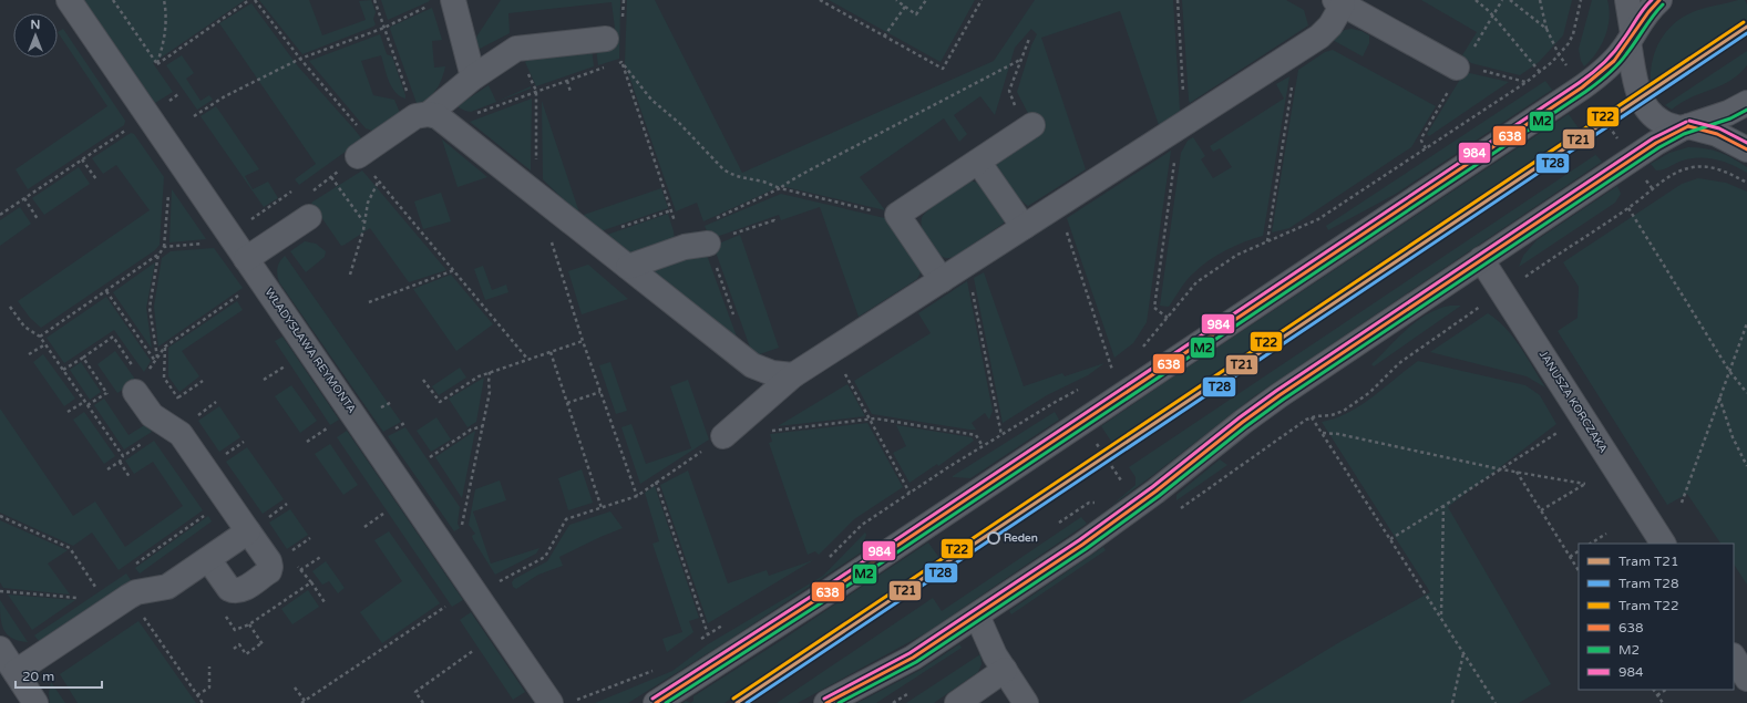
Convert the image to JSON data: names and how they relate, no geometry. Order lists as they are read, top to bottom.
{
  "streets": {
    "street": ["WŁADYSŁAWA REYMONTA", "JANUSZA KORCZAKA"]
  },
  "places": ["Reden"],
  "lines": [
    "transit line 638",
    "transit line 984",
    "transit line M2",
    "tram line T22",
    "tram line T21",
    "tram line T28"
  ],
  "legend": [
    "Tram T21",
    "Tram T28",
    "Tram T22",
    "638",
    "M2",
    "984"
  ],
  "scale_bar": "20 m",
  "north": "top"
}
